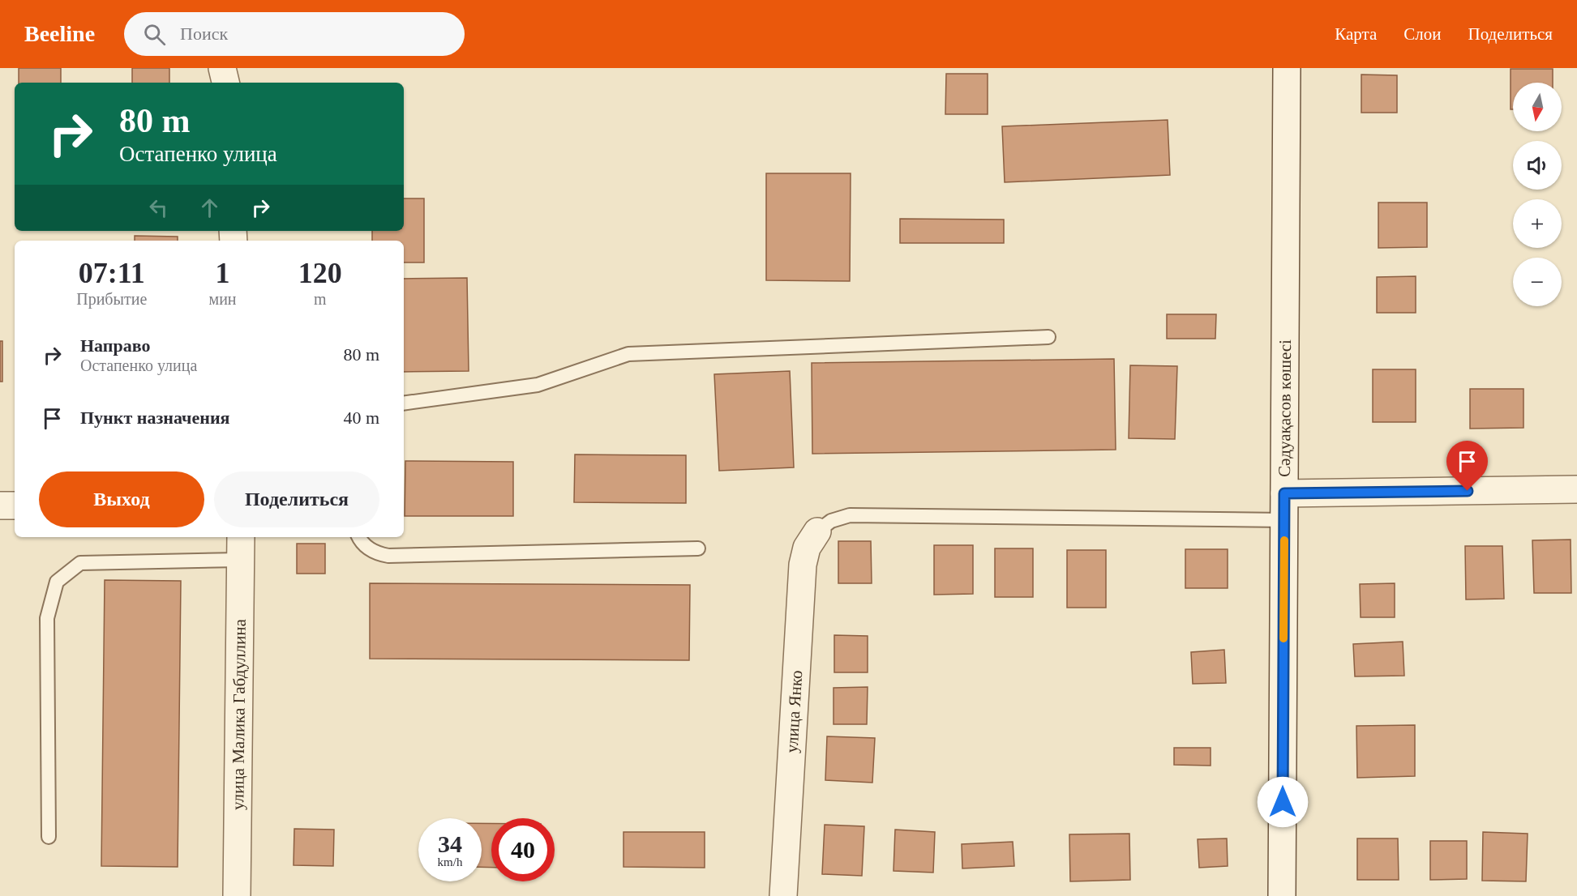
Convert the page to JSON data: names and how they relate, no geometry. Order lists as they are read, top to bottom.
{
  "streets": {
    "street": ["Сәдуақасов көшесі", "улица Янко", "улица Малика Габдуллина"]
  },
  "north": "bottom",
  "page": {
    "header": "Beeline",
    "search": "Поиск",
    "nav": ["Карта", "Слои", "Поделиться"],
    "map_buttons": ["+", "−"],
    "turn": ["80 m", "Остапенко улица"],
    "eta": [
      "07:11",
      "Прибытие",
      "1",
      "мин",
      "120",
      "m"
    ],
    "list": [
      {
        "name": "Направо",
        "note": "Остапенко улица",
        "value": "80 m"
      },
      {
        "name": "Пункт назначения",
        "value": "40 m"
      }
    ],
    "buttons": ["Выход", "Поделиться"],
    "speed": "34 km/h",
    "limit": "40"
  }
}
